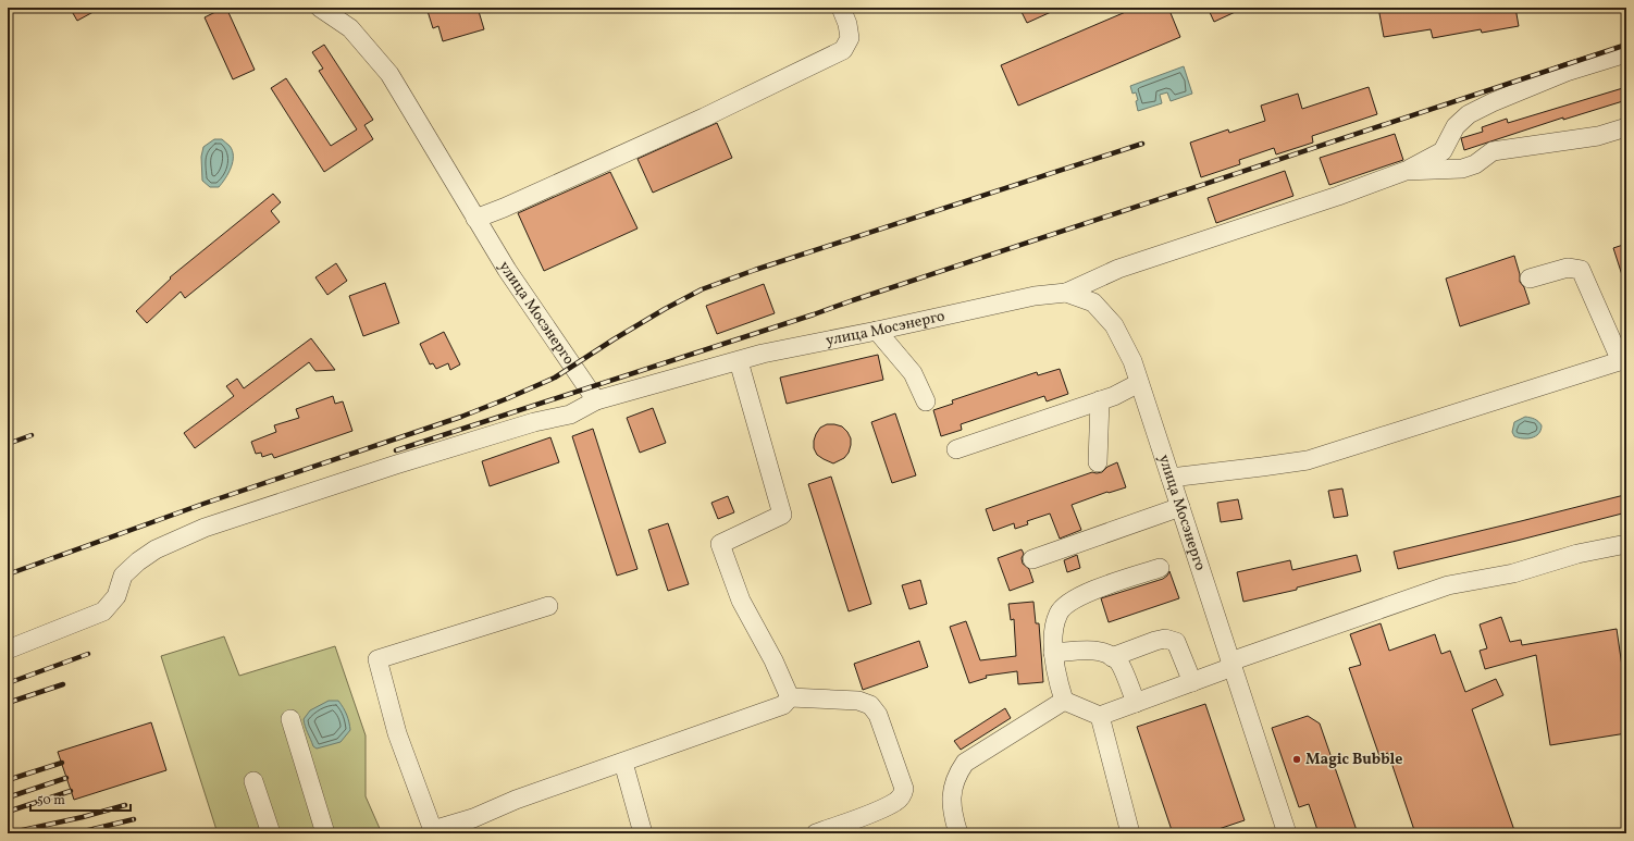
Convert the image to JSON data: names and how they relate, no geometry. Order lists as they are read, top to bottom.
{
  "streets": {
    "street": ["улица Мосэнерго"]
  },
  "places": ["Magic Bubble"],
  "scale_bar": "50 m"
}
